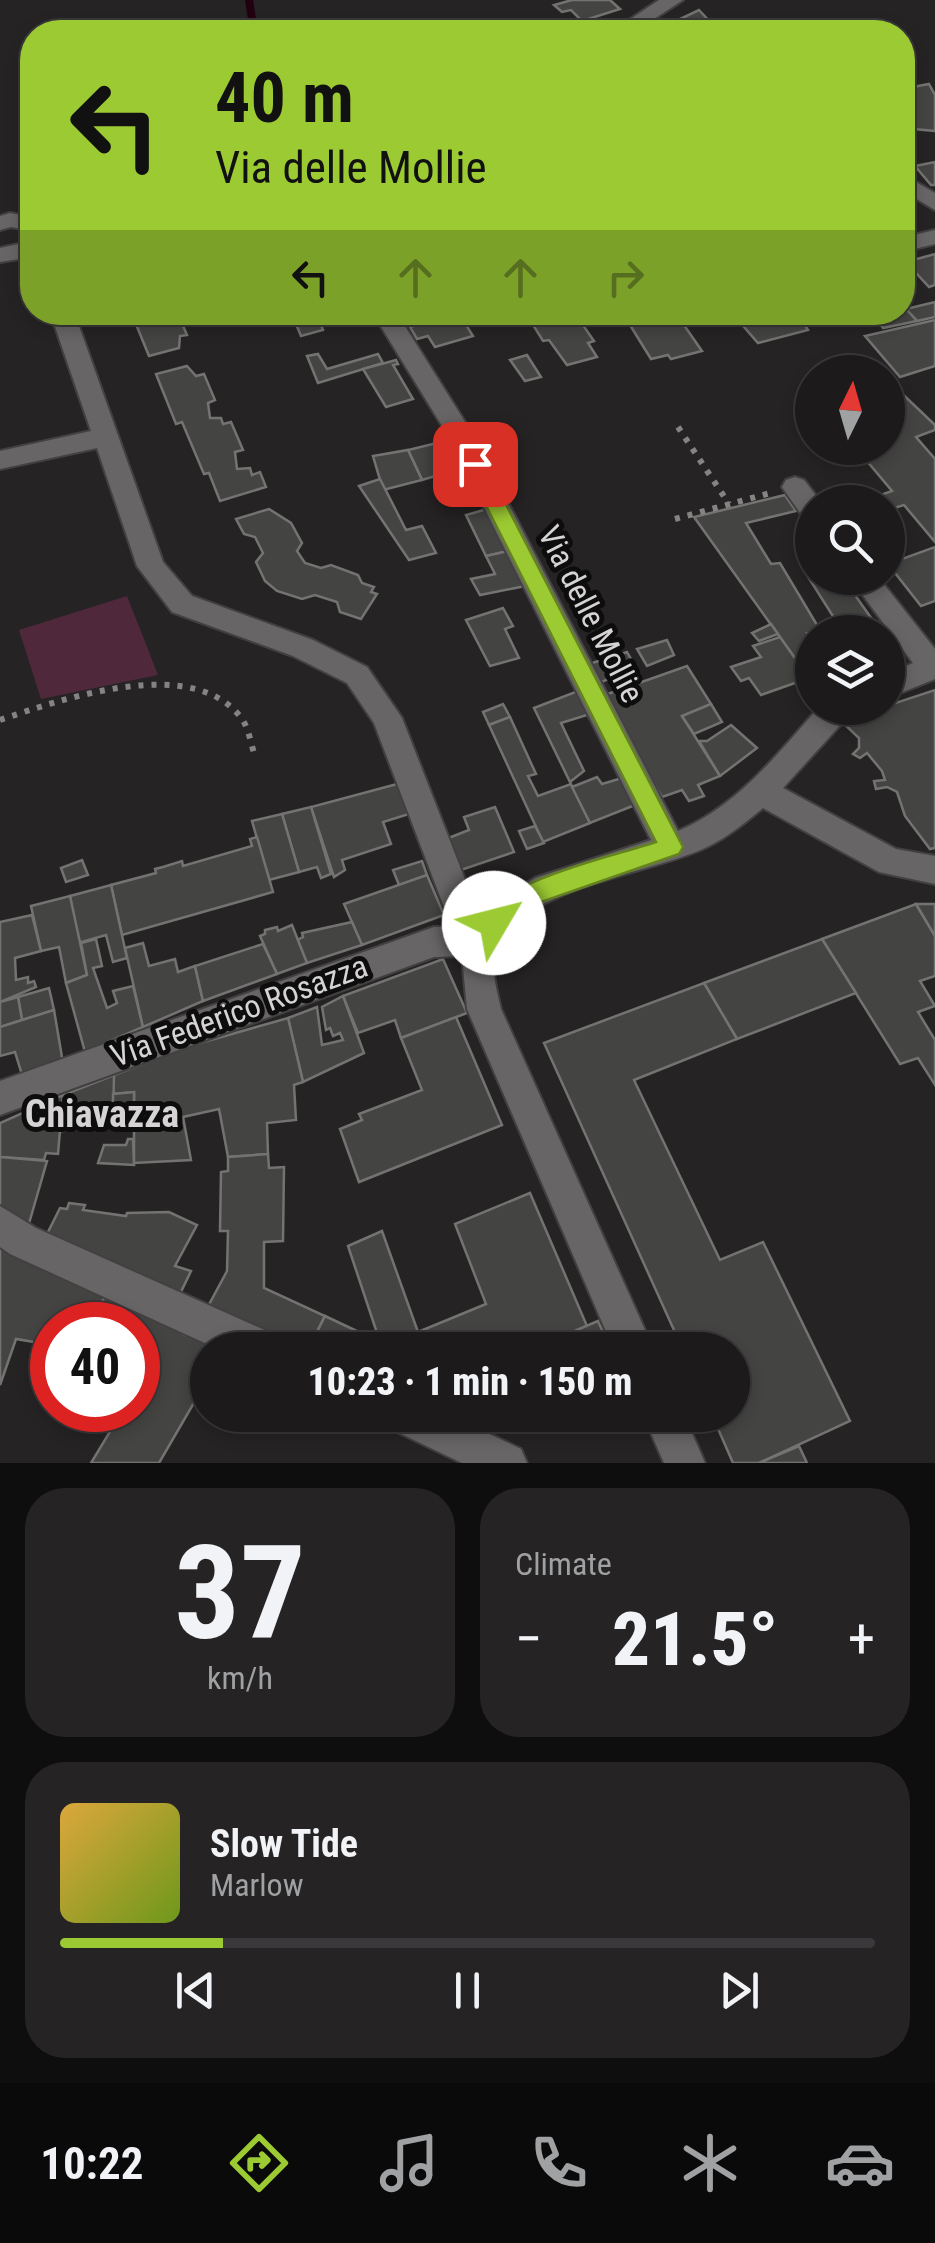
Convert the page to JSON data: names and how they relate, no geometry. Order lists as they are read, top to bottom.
{
  "streets": {
    "street": ["Via delle Mollie", "Via Federico Rosazza"]
  },
  "districts": ["Chiavazza"],
  "north": "top",
  "page": {
    "turn": ["40 m", "Via delle Mollie"],
    "limit": "40",
    "trip": "10:23 · 1 min · 150 m",
    "tile": [
      ["37", "km/h"],
      "Climate"
    ],
    "heat": ["−", "21.5°", "+"],
    "song": ["Slow Tide", "Marlow"],
    "tabs": "10:22"
  }
}
